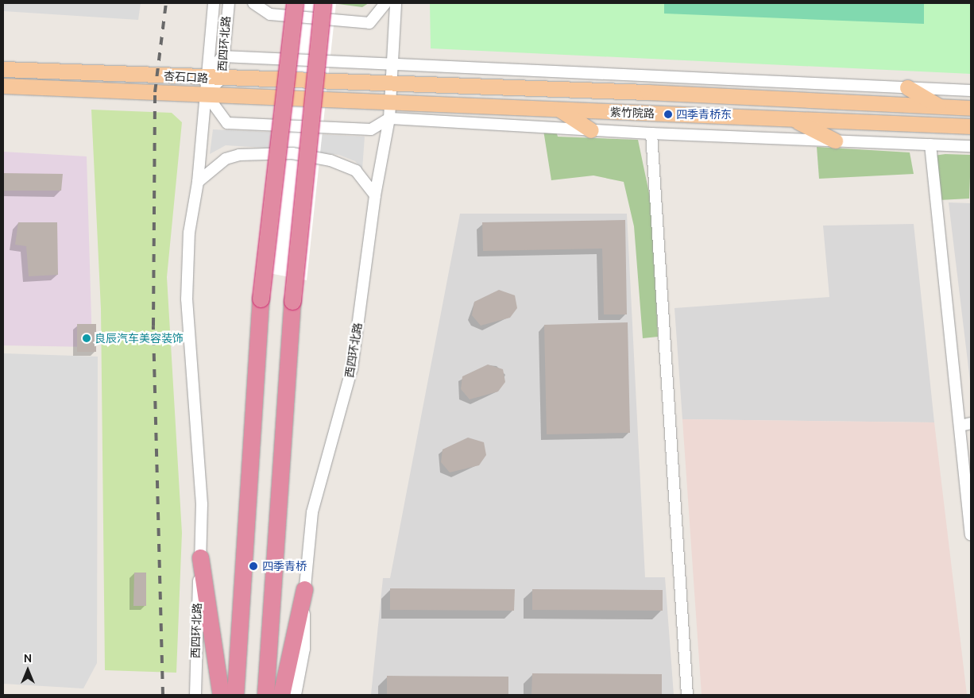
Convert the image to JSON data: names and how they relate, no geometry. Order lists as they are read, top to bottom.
{
  "streets": {
    "main road": ["杏石口路", "紫竹院路"],
    "street": ["西四环北路"]
  },
  "crossings": [
    ["西四环北路", "杏石口路"],
    ["西四环北路", "紫竹院路"],
    ["杏石口路", "紫竹院路"]
  ],
  "places": ["四季青桥东", "良辰汽车美容装饰", "四季青桥"],
  "north": "top"
}
